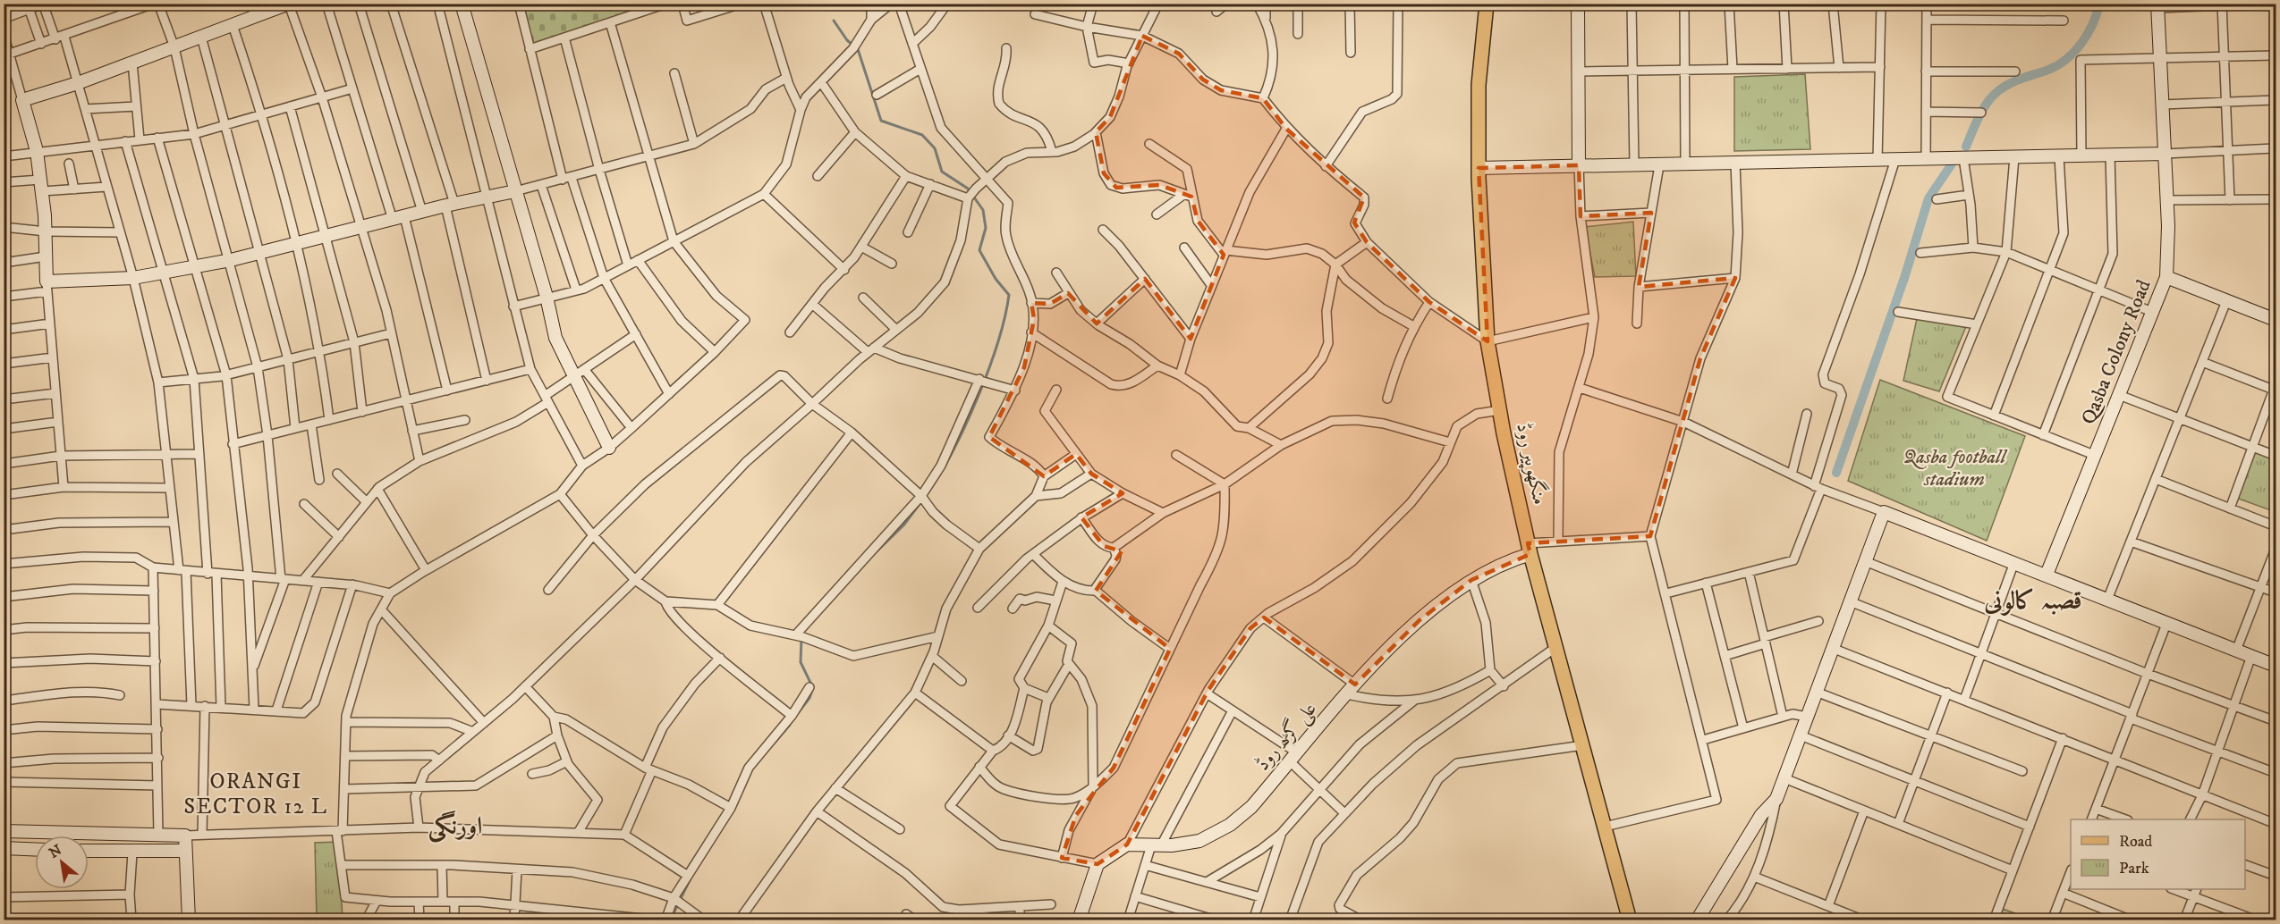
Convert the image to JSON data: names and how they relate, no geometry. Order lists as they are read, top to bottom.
{
  "streets": {
    "main road": ["منگھوپیر روڈ"],
    "street": ["Qasba Colony Road", "علی گڑھ روڈ"]
  },
  "crossings": [
    ["منگھوپیر روڈ", "علی گڑھ روڈ"]
  ],
  "districts": ["قصبہ کالونی", "ORANGI SECTOR 12 L", "اورنگی"],
  "parks": ["Qasba football stadium"],
  "legend": ["Road", "Park"],
  "north": "top left"
}
